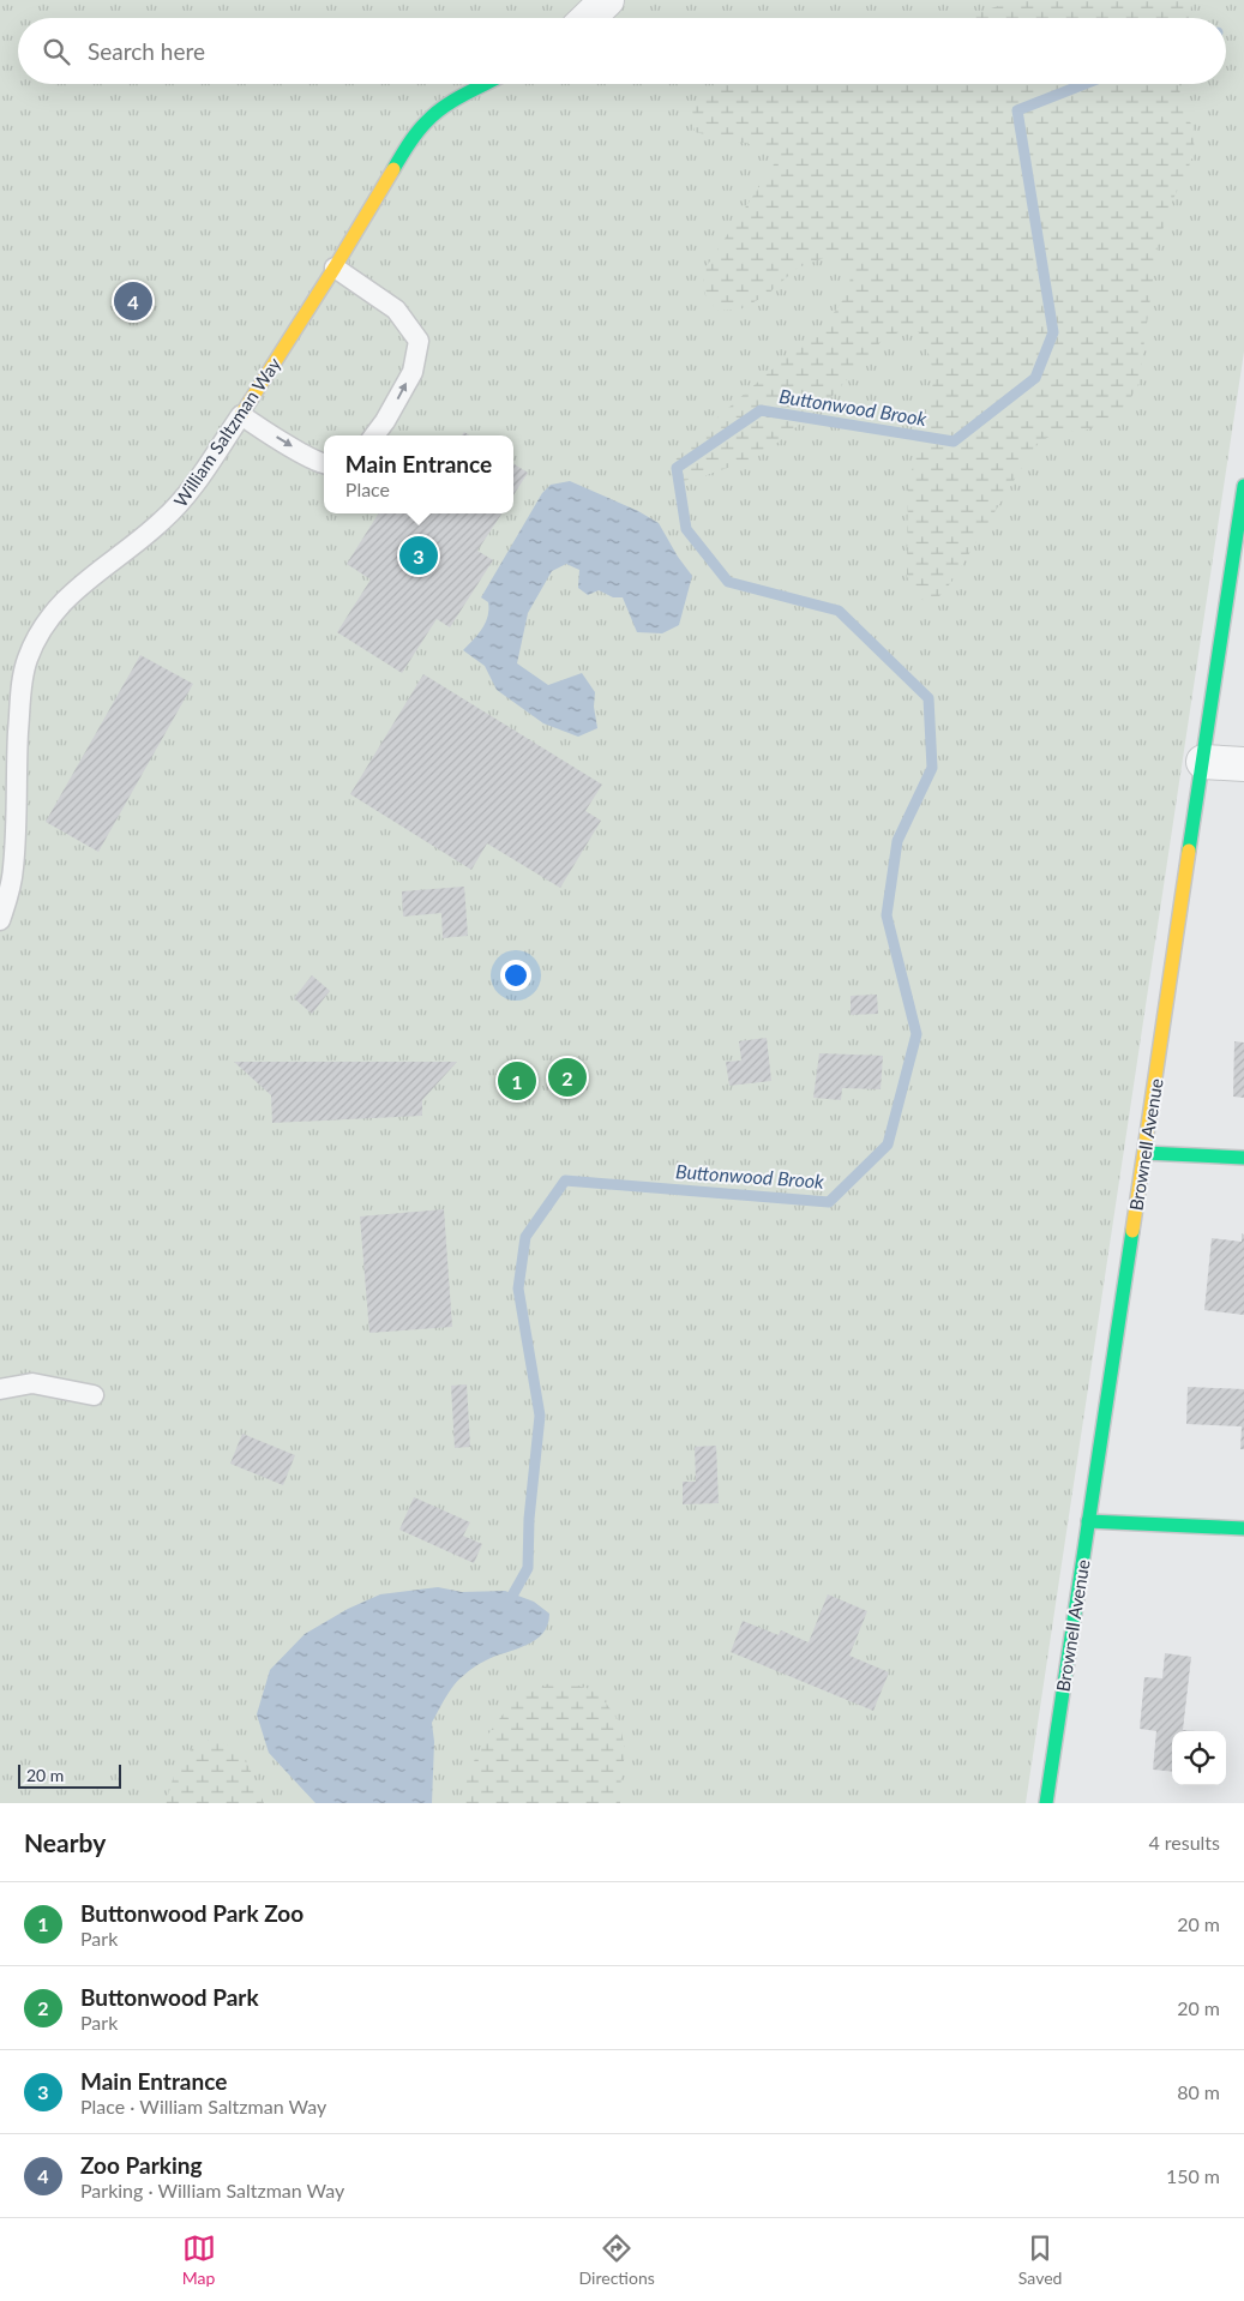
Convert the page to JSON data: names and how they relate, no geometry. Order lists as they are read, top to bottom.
{
  "streets": {
    "main road": ["William Saltzman Way", "Brownell Avenue"]
  },
  "water": ["Buttonwood Brook"],
  "scale_bar": "20 m",
  "page": {
    "search": "Search here",
    "pins": [
      "4",
      "3",
      "2",
      "1"
    ],
    "popup": ["Main Entrance", "Place"],
    "scale": "20 m",
    "heading": ["Nearby", "4 results"],
    "list": [
      {
        "mark": "1",
        "name": "Buttonwood Park Zoo",
        "note": "Park",
        "value": "20 m"
      },
      {
        "mark": "2",
        "name": "Buttonwood Park",
        "note": "Park",
        "value": "20 m"
      },
      {
        "mark": "3",
        "name": "Main Entrance",
        "note": "Place · William Saltzman Way",
        "value": "80 m"
      },
      {
        "mark": "4",
        "name": "Zoo Parking",
        "note": "Parking · William Saltzman Way",
        "value": "150 m"
      }
    ],
    "nav": ["Map", "Directions", "Saved"]
  }
}
